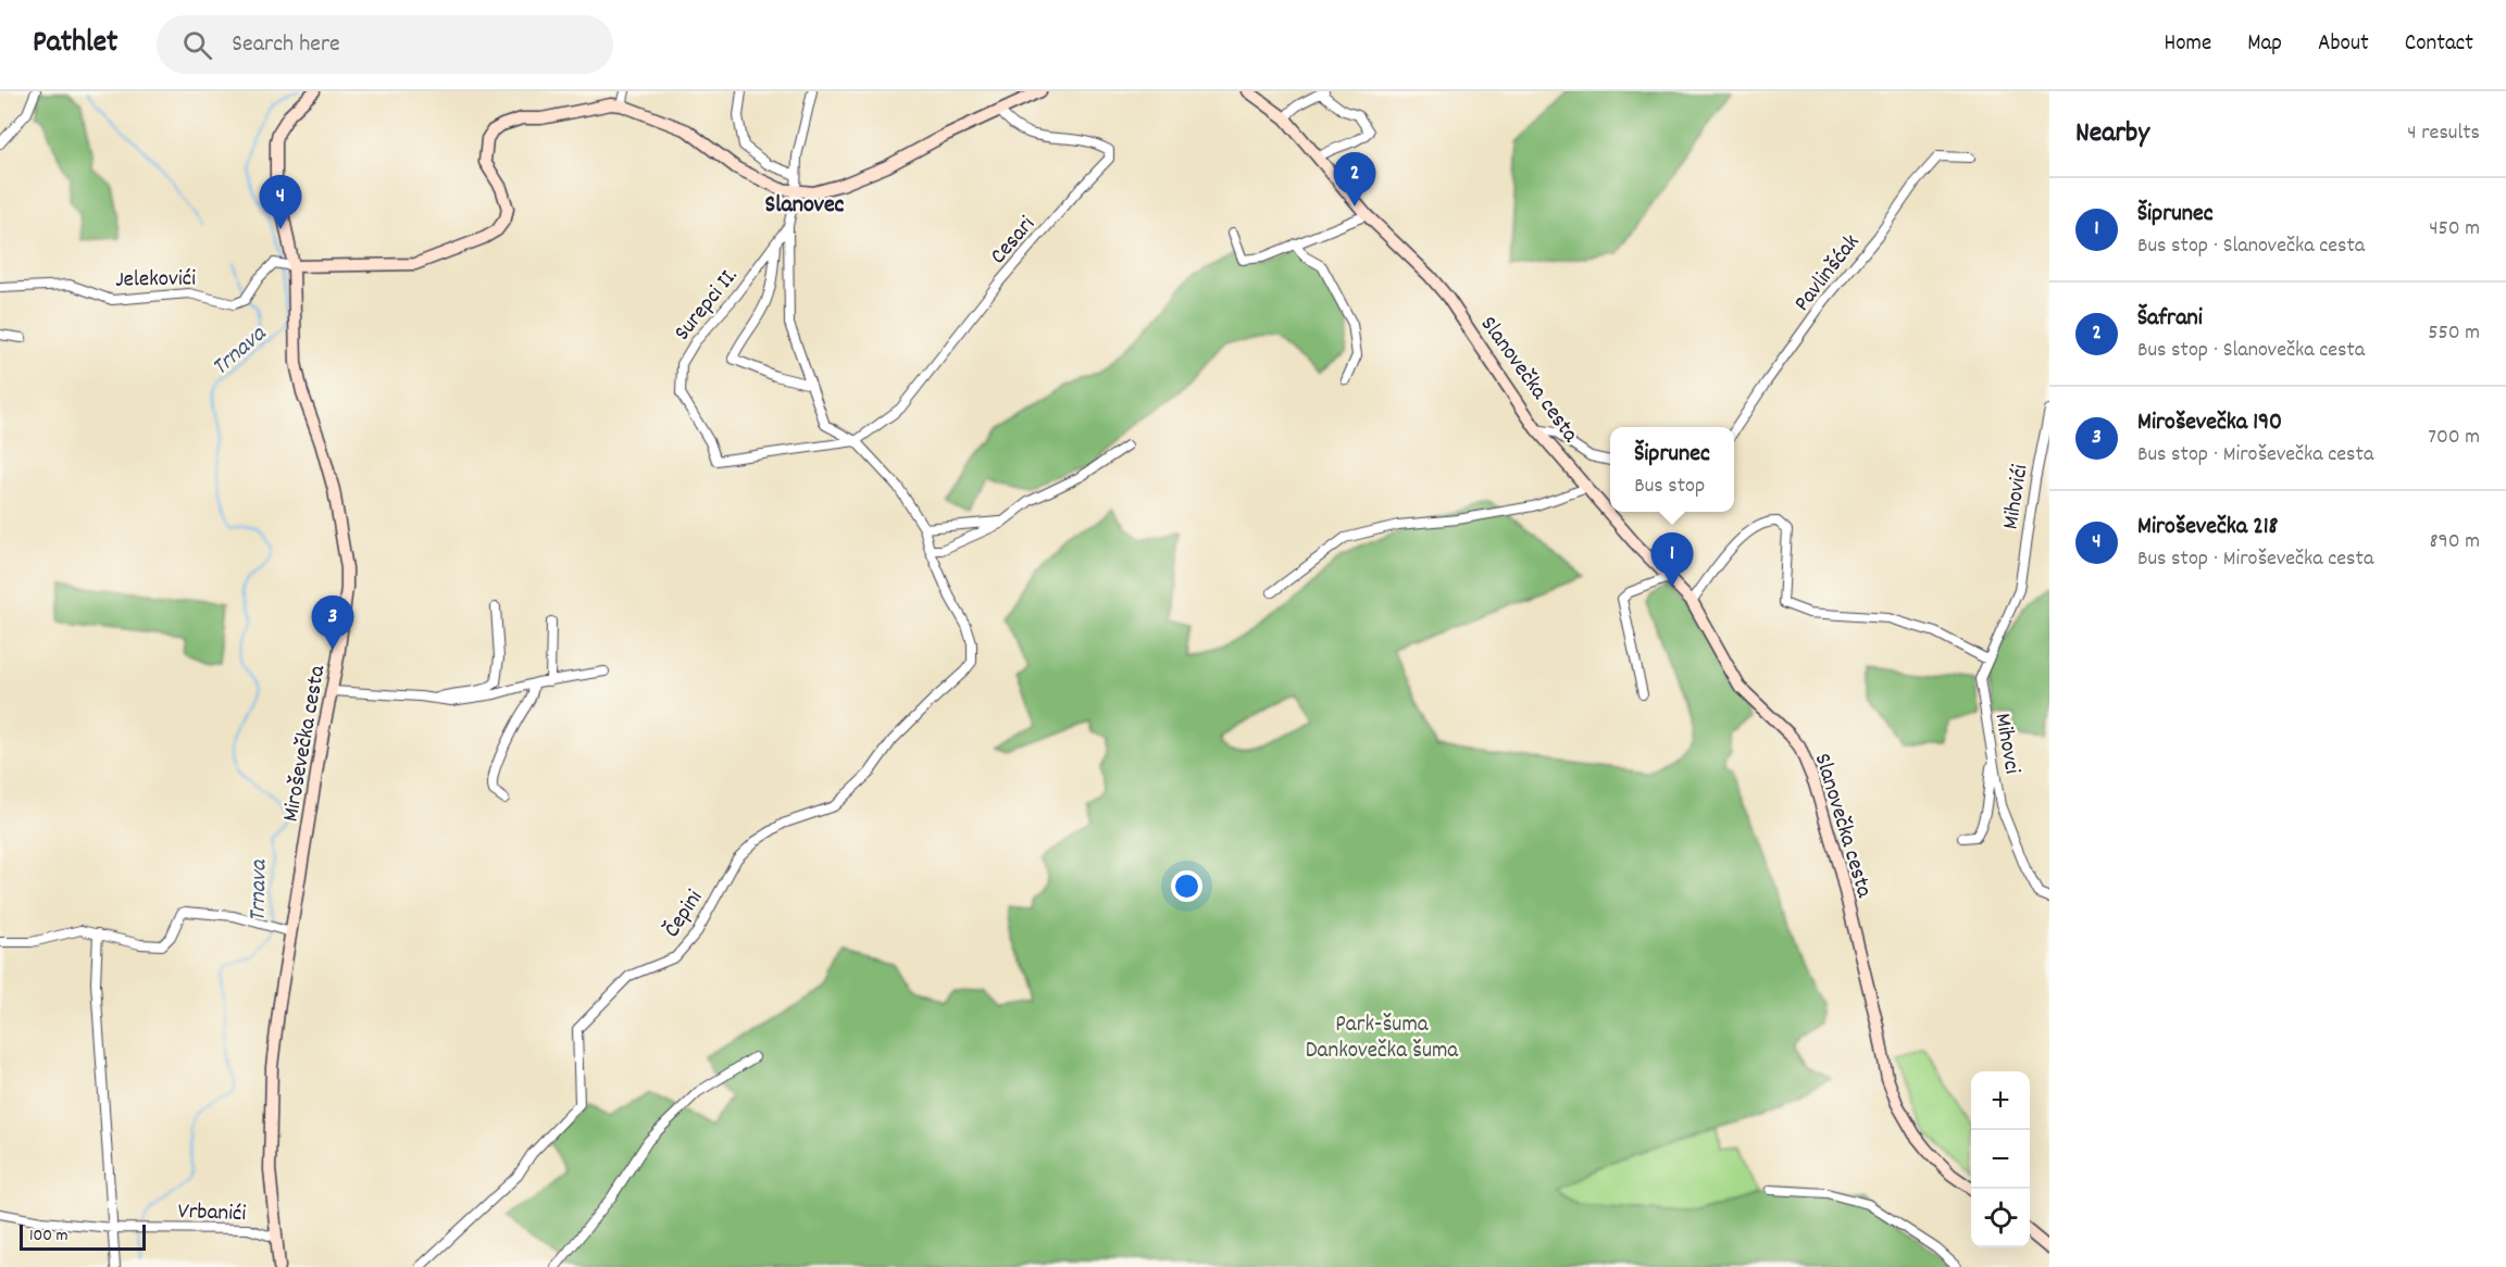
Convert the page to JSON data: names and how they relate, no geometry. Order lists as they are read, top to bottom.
{
  "streets": {
    "street": [
      "Cesari",
      "Pavlinšćak",
      "Jelekovići",
      "Surepci II.",
      "Slanovečka cesta",
      "Mihovići",
      "Miroševečka cesta",
      "Mihovci",
      "Čepini",
      "Vrbanići"
    ]
  },
  "crossings": [
    ["Cesari", "Surepci II."],
    ["Jelekovići", "Miroševečka cesta"],
    ["Mihovići", "Mihovci"],
    ["Miroševečka cesta", "Vrbanići"]
  ],
  "districts": ["Slanovec"],
  "water": ["Trnava"],
  "parks": ["Park-šuma Dankovečka šuma"],
  "scale_bar": "100 m",
  "page": {
    "header": "Pathlet",
    "search": "Search here",
    "nav": [
      "Home",
      "Map",
      "About",
      "Contact"
    ],
    "heading": ["Nearby", "4 results"],
    "pins": [
      "2",
      "4",
      "1",
      "3"
    ],
    "list": [
      {
        "mark": "1",
        "name": "Šiprunec",
        "note": "Bus stop · Slanovečka cesta",
        "value": "450 m"
      },
      {
        "mark": "2",
        "name": "Šafrani",
        "note": "Bus stop · Slanovečka cesta",
        "value": "550 m"
      },
      {
        "mark": "3",
        "name": "Miroševečka 190",
        "note": "Bus stop · Miroševečka cesta",
        "value": "700 m"
      },
      {
        "mark": "4",
        "name": "Miroševečka 218",
        "note": "Bus stop · Miroševečka cesta",
        "value": "890 m"
      }
    ],
    "popup": ["Šiprunec", "Bus stop"],
    "map_buttons": ["+", "−"],
    "scale": "100 m"
  }
}
